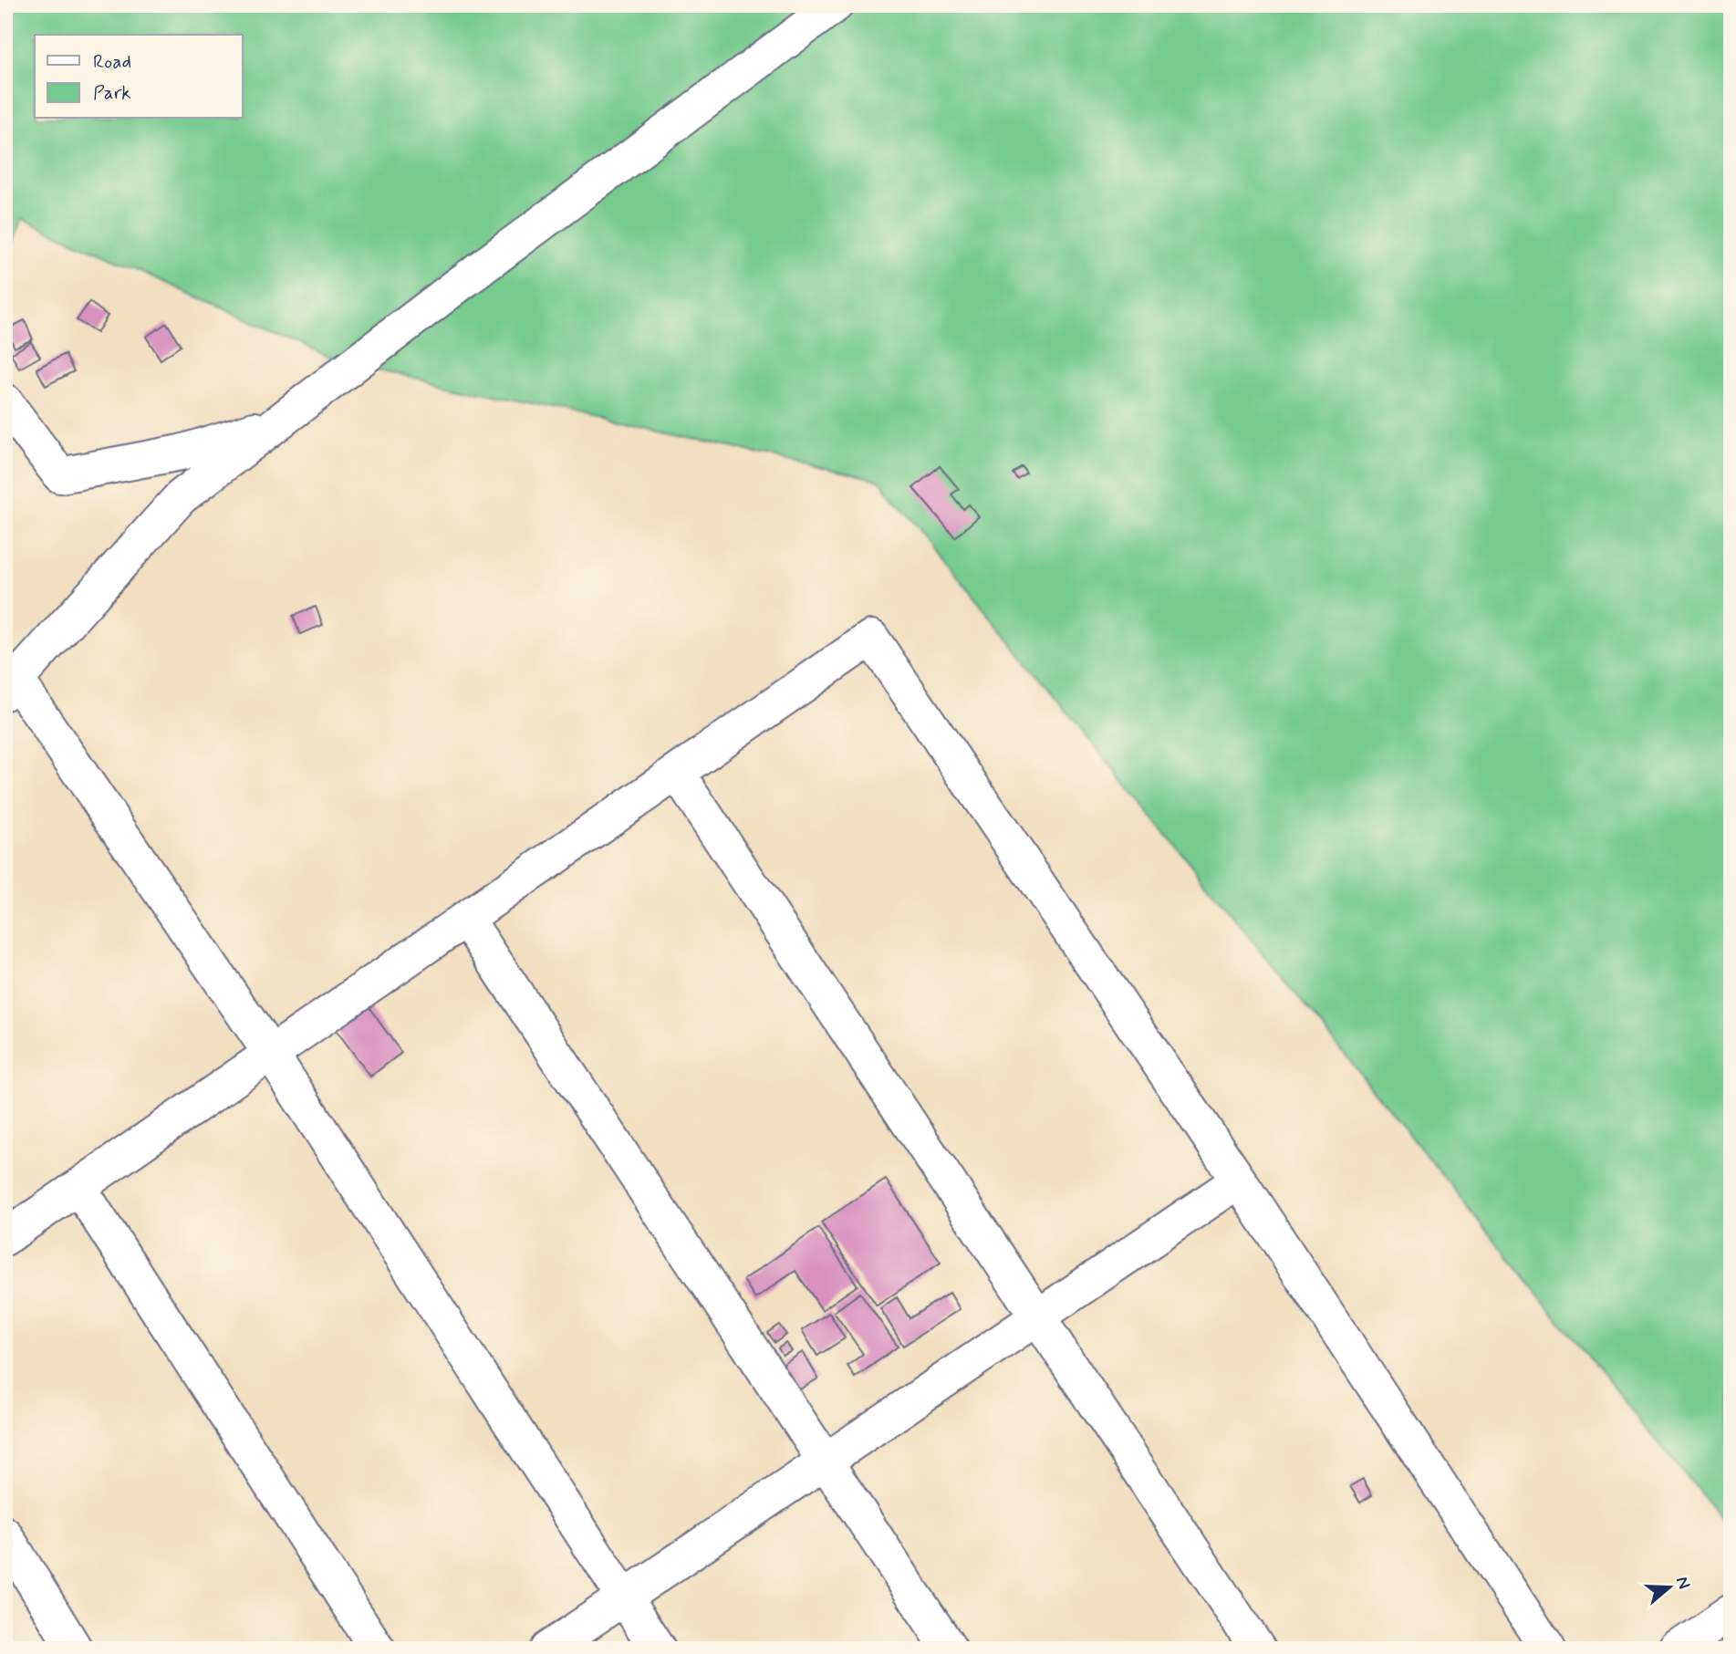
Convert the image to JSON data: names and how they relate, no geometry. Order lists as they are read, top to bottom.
{
  "legend": ["Road", "Park"],
  "north": "right"
}
